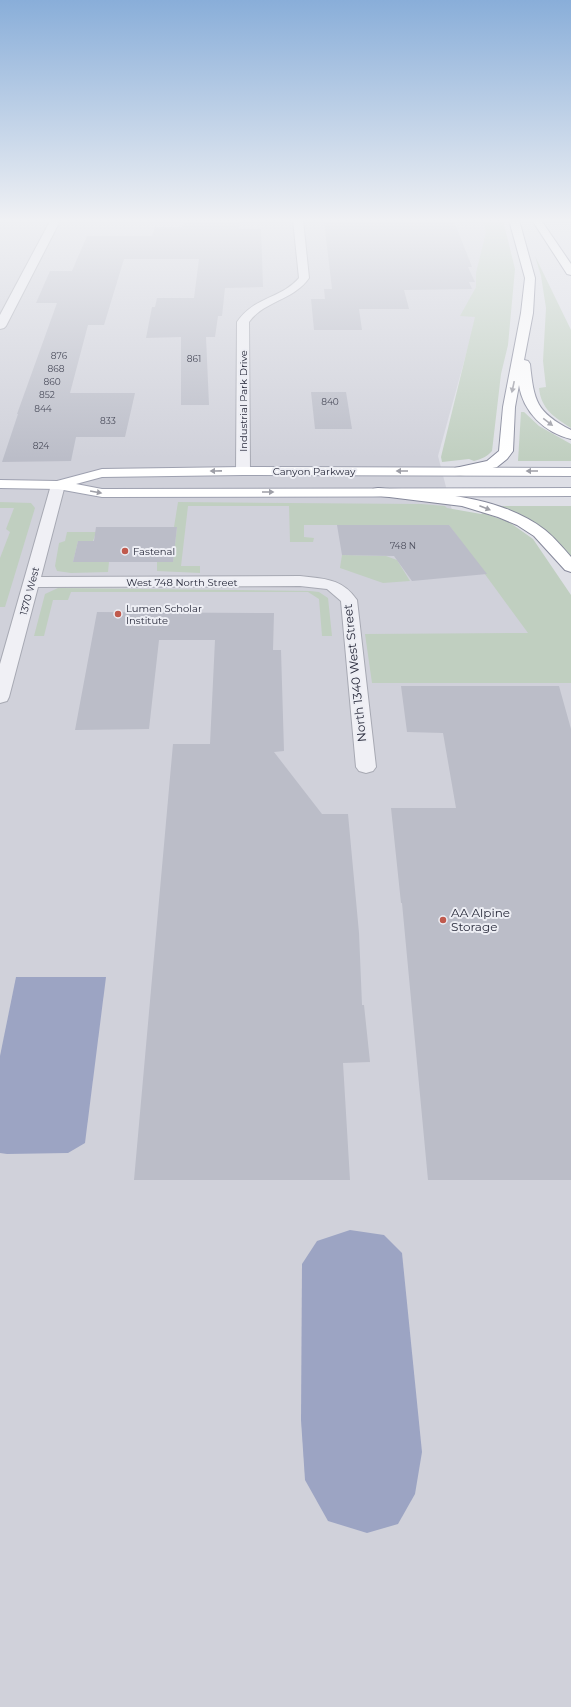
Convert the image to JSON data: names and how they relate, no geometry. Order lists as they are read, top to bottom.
{
  "streets": {
    "main road": ["Canyon Parkway"],
    "street": [
      "Industrial Park Drive",
      "West 748 North Street",
      "1370 West",
      "North 1340 West Street"
    ]
  },
  "crossings": [
    ["Industrial Park Drive", "Canyon Parkway"],
    ["Canyon Parkway", "1370 West"],
    ["West 748 North Street", "1370 West"],
    ["West 748 North Street", "North 1340 West Street"]
  ],
  "places": ["Fastenal", "Lumen Scholar Institute", "AA Alpine Storage"],
  "house_numbers": [
    "876",
    "861",
    "868",
    "860",
    "852",
    "840",
    "844",
    "833",
    "824",
    "748 N"
  ]
}
